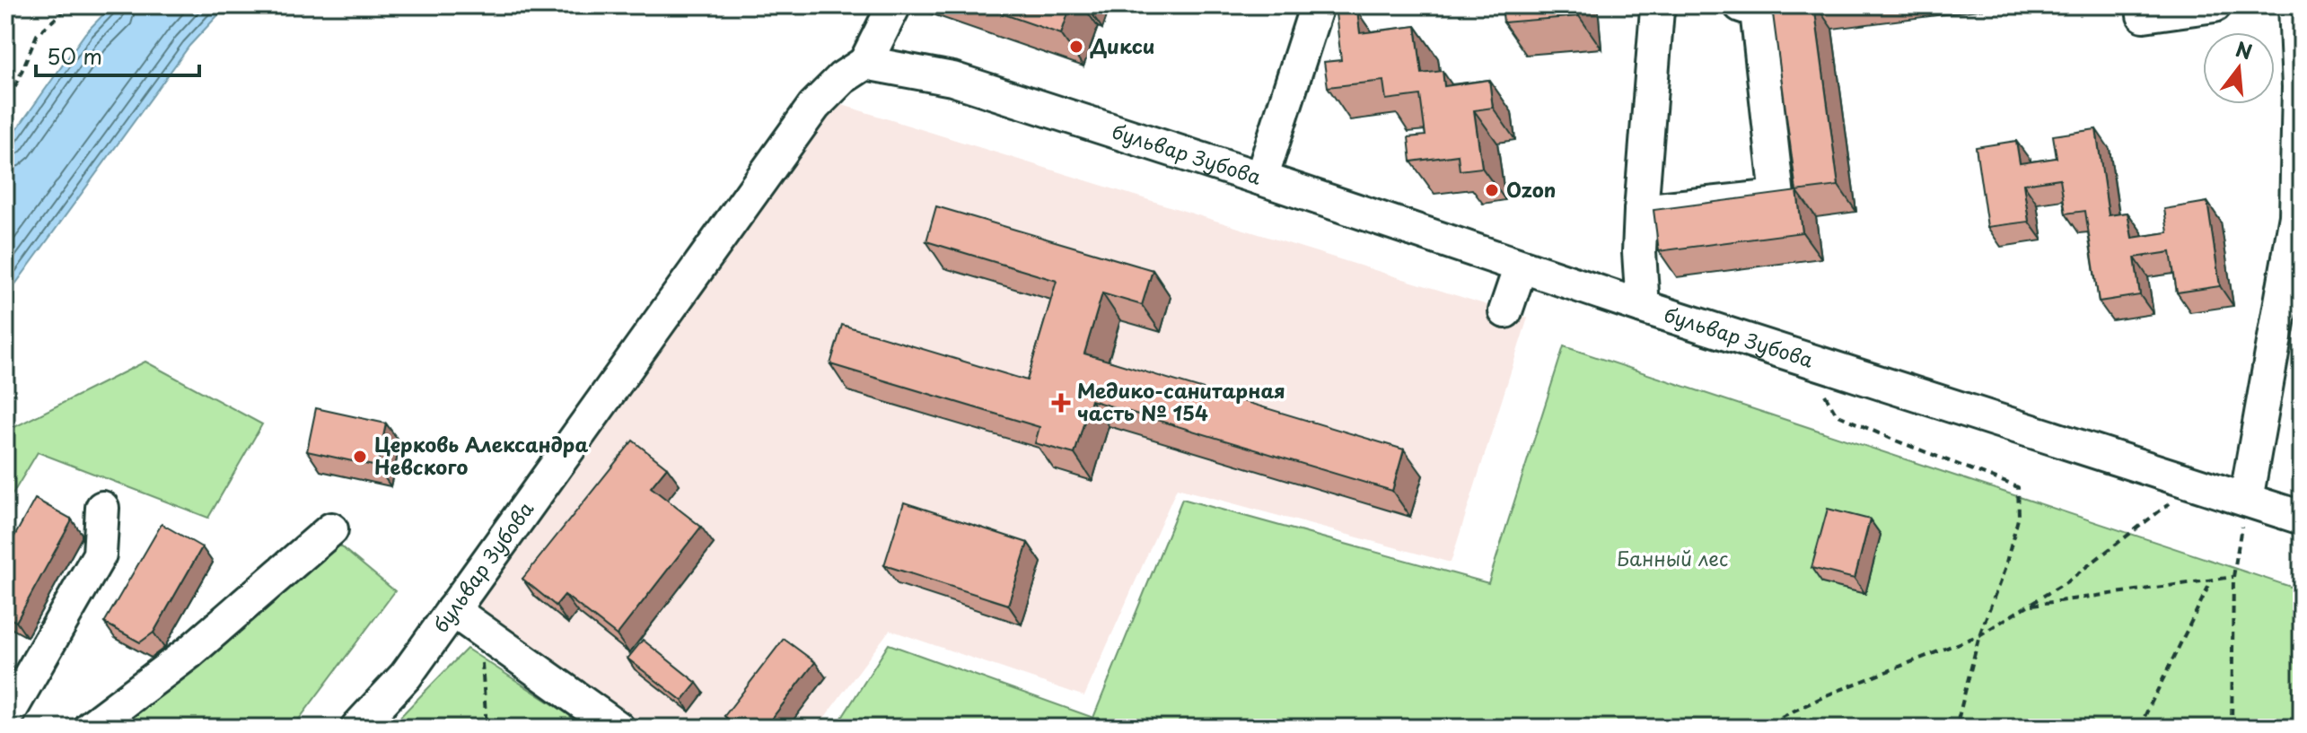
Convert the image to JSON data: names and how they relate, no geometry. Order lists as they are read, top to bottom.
{
  "streets": {
    "street": ["бульвар Зубова"]
  },
  "parks": ["Банный лес"],
  "places": {
    "other": ["Дикси", "Ozon", "Церковь Александра Невского"],
    "health": ["Медико-санитарная часть № 154"]
  },
  "scale_bar": "50 m",
  "north": "top"
}
